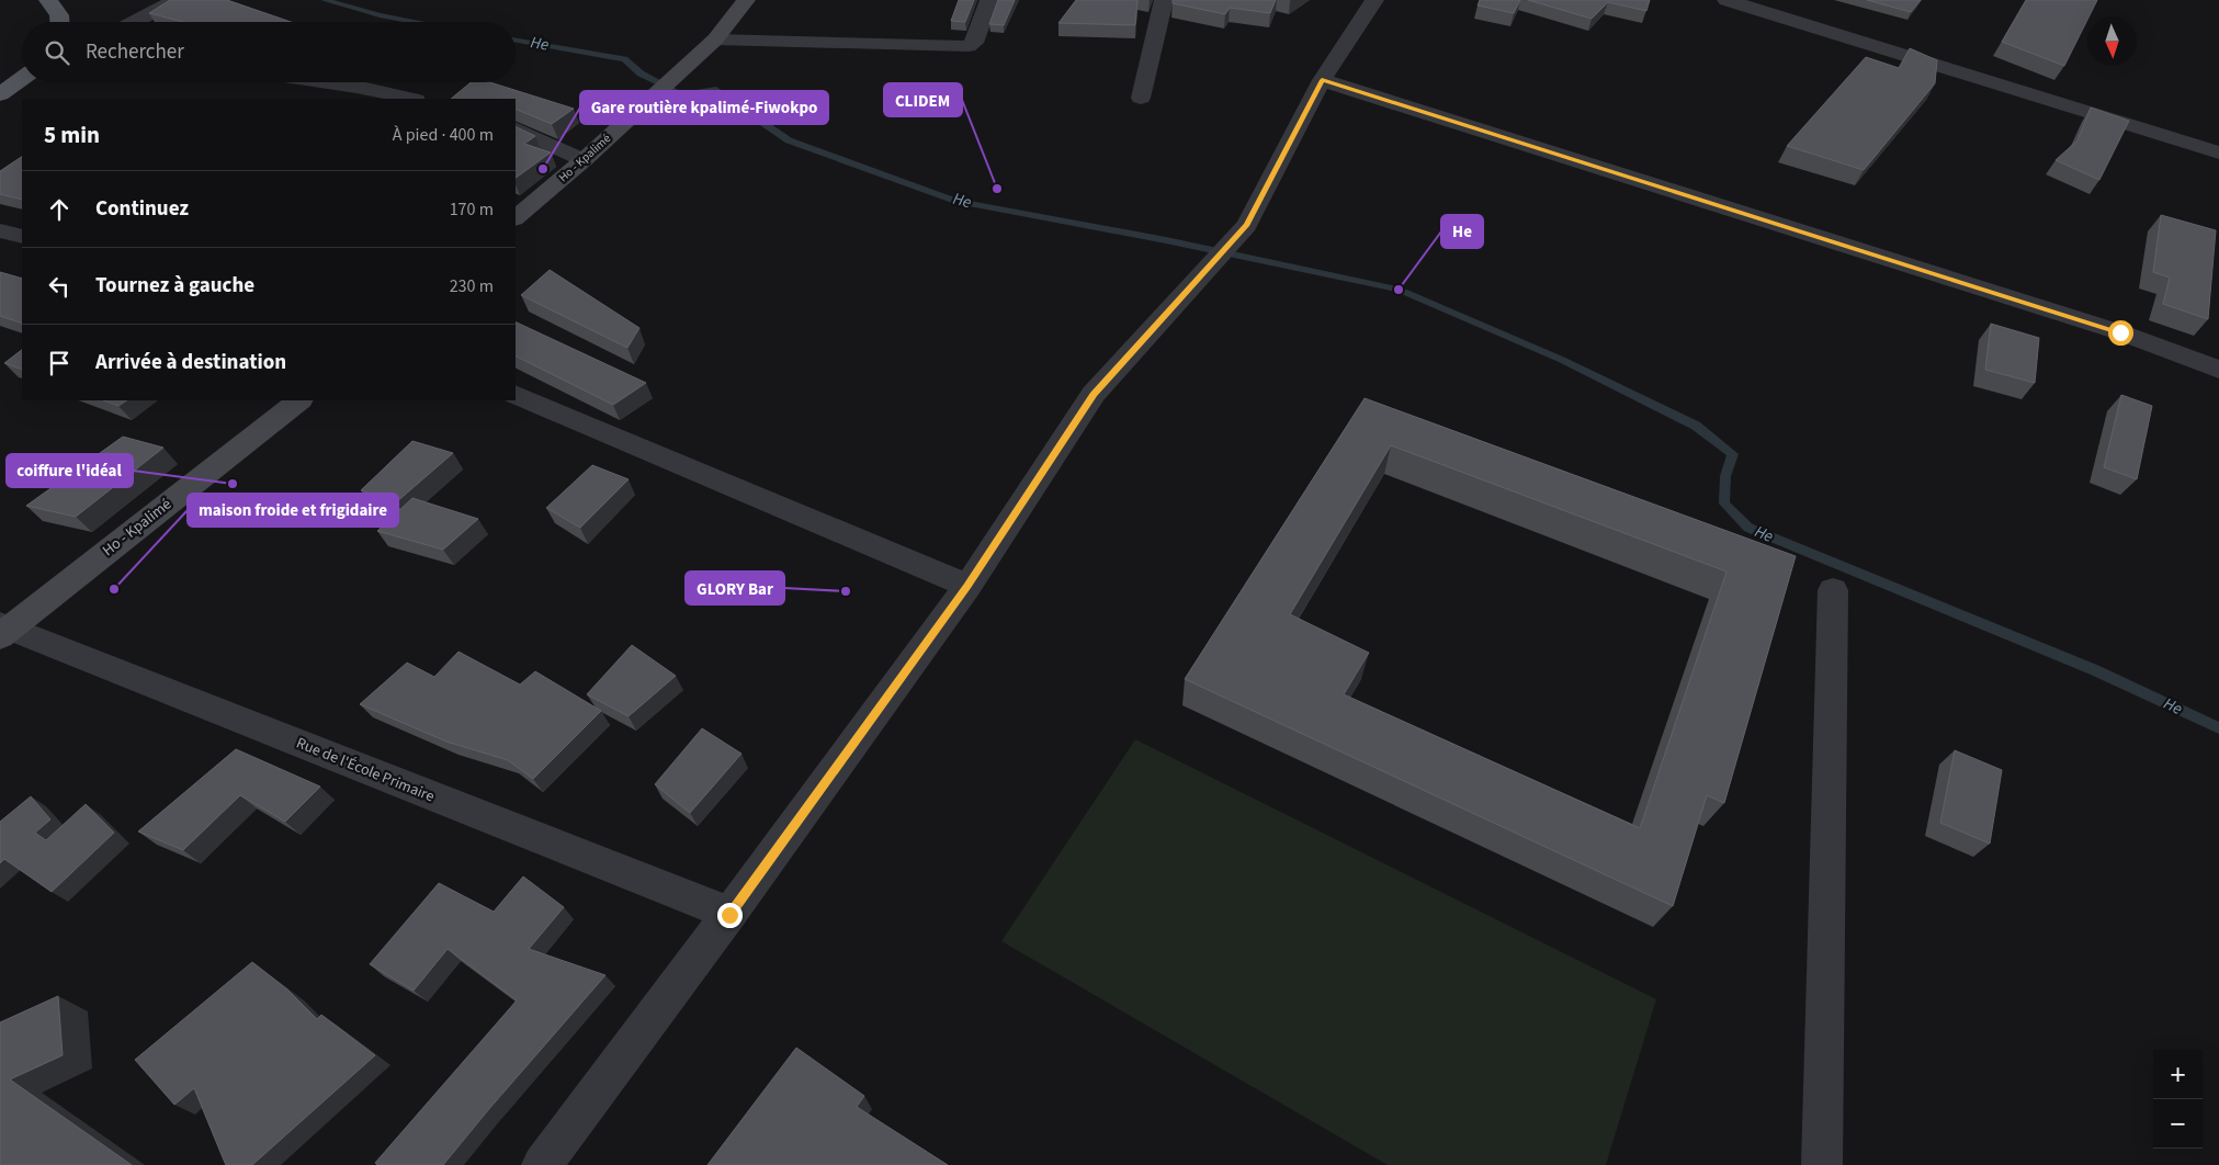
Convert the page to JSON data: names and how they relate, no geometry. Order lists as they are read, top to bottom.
{
  "streets": {
    "main road": ["Ho - Kpalimé"],
    "street": ["Rue de l'École Primaire"]
  },
  "crossings": [
    ["Ho - Kpalimé", "Rue de l'École Primaire"]
  ],
  "water": ["He"],
  "places": [
    "Gare routière kpalimé-Fiwokpo",
    "CLIDEM",
    "He",
    "coiffure l'idéal",
    "maison froide et frigidaire",
    "GLORY Bar"
  ],
  "north": "bottom",
  "page": {
    "search": "Rechercher",
    "heading": ["5 min", "À pied · 400 m"],
    "list": [
      ["Continuez", "170 m"],
      ["Tournez à gauche", "230 m"],
      "Arrivée à destination"
    ],
    "map_buttons": ["+", "−"]
  }
}
